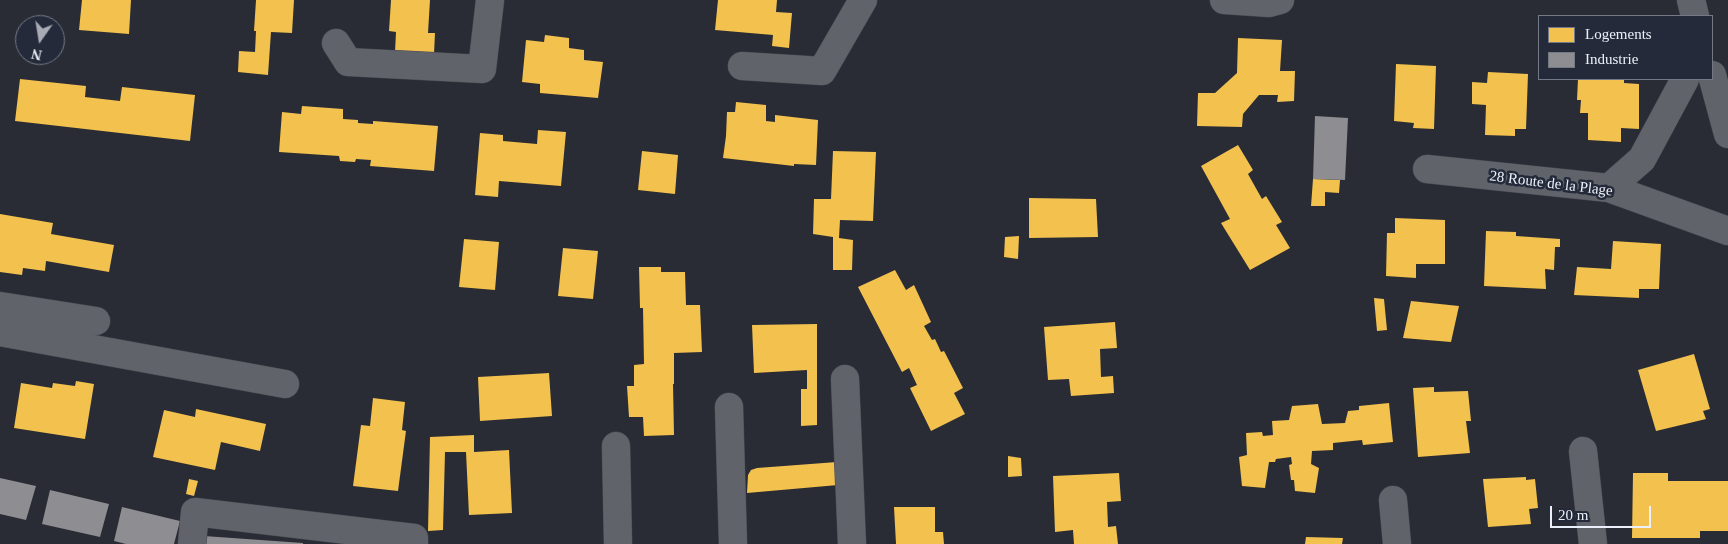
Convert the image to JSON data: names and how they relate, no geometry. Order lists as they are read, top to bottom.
{
  "streets": {
    "street": ["28 Route de la Plage"]
  },
  "legend": ["Logements", "Industrie"],
  "scale_bar": "20 m",
  "north": "bottom"
}
